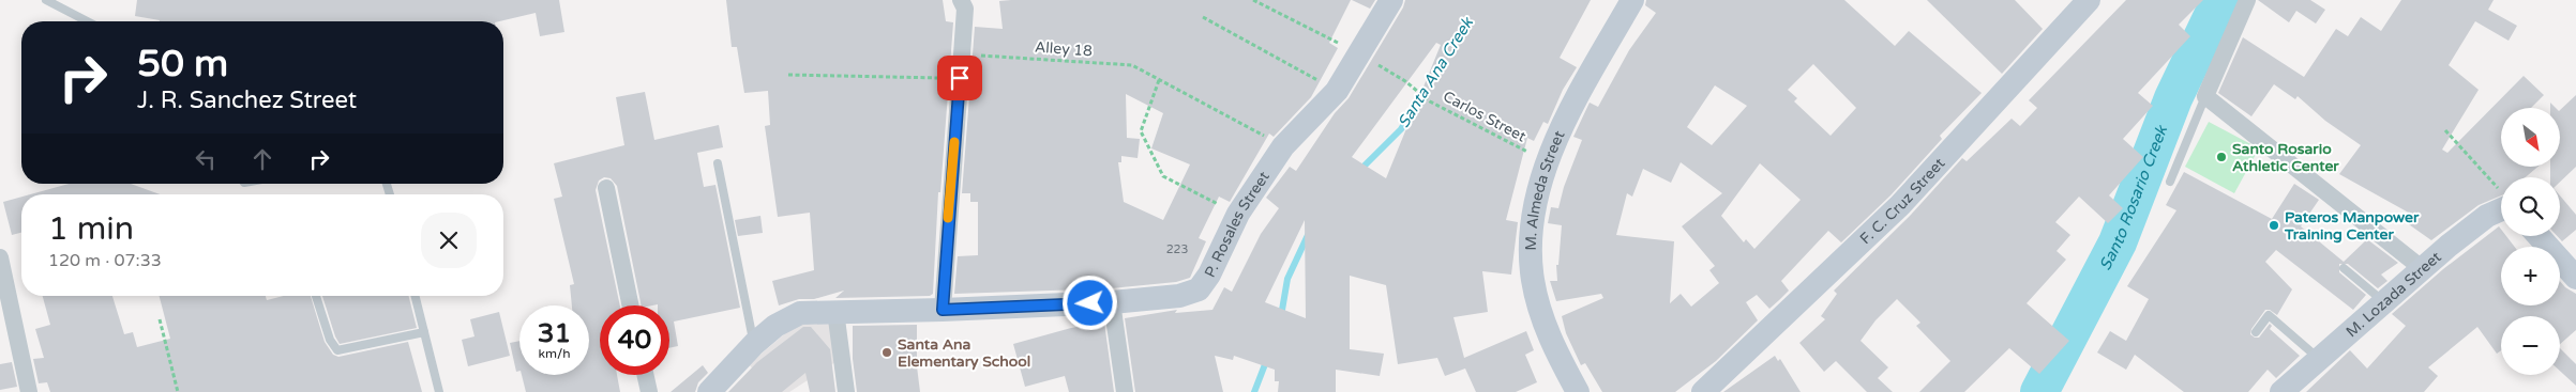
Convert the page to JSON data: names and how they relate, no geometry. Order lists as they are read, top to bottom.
{
  "streets": {
    "street": [
      "M. Almeda Street",
      "F. C. Cruz Street",
      "P. Rosales Street",
      "M. Lozada Street"
    ],
    "path": ["Alley 18", "Carlos Street"]
  },
  "crossings": [
    ["Alley 18", "P. Rosales Street"],
    ["Carlos Street", "M. Almeda Street"],
    ["Carlos Street", "P. Rosales Street"]
  ],
  "water": ["Santa Ana Creek", "Santo Rosario Creek"],
  "places": ["Santo Rosario Athletic Center", "Pateros Manpower Training Center", "Santa Ana Elementary School"],
  "house_numbers": ["223"],
  "north": "bottom right",
  "page": {
    "turn": ["50 m", "J. R. Sanchez Street"],
    "map_buttons": ["+", "−"],
    "heading": ["1 min", "120 m · 07:33"],
    "speed": "31 km/h",
    "limit": "40"
  }
}
